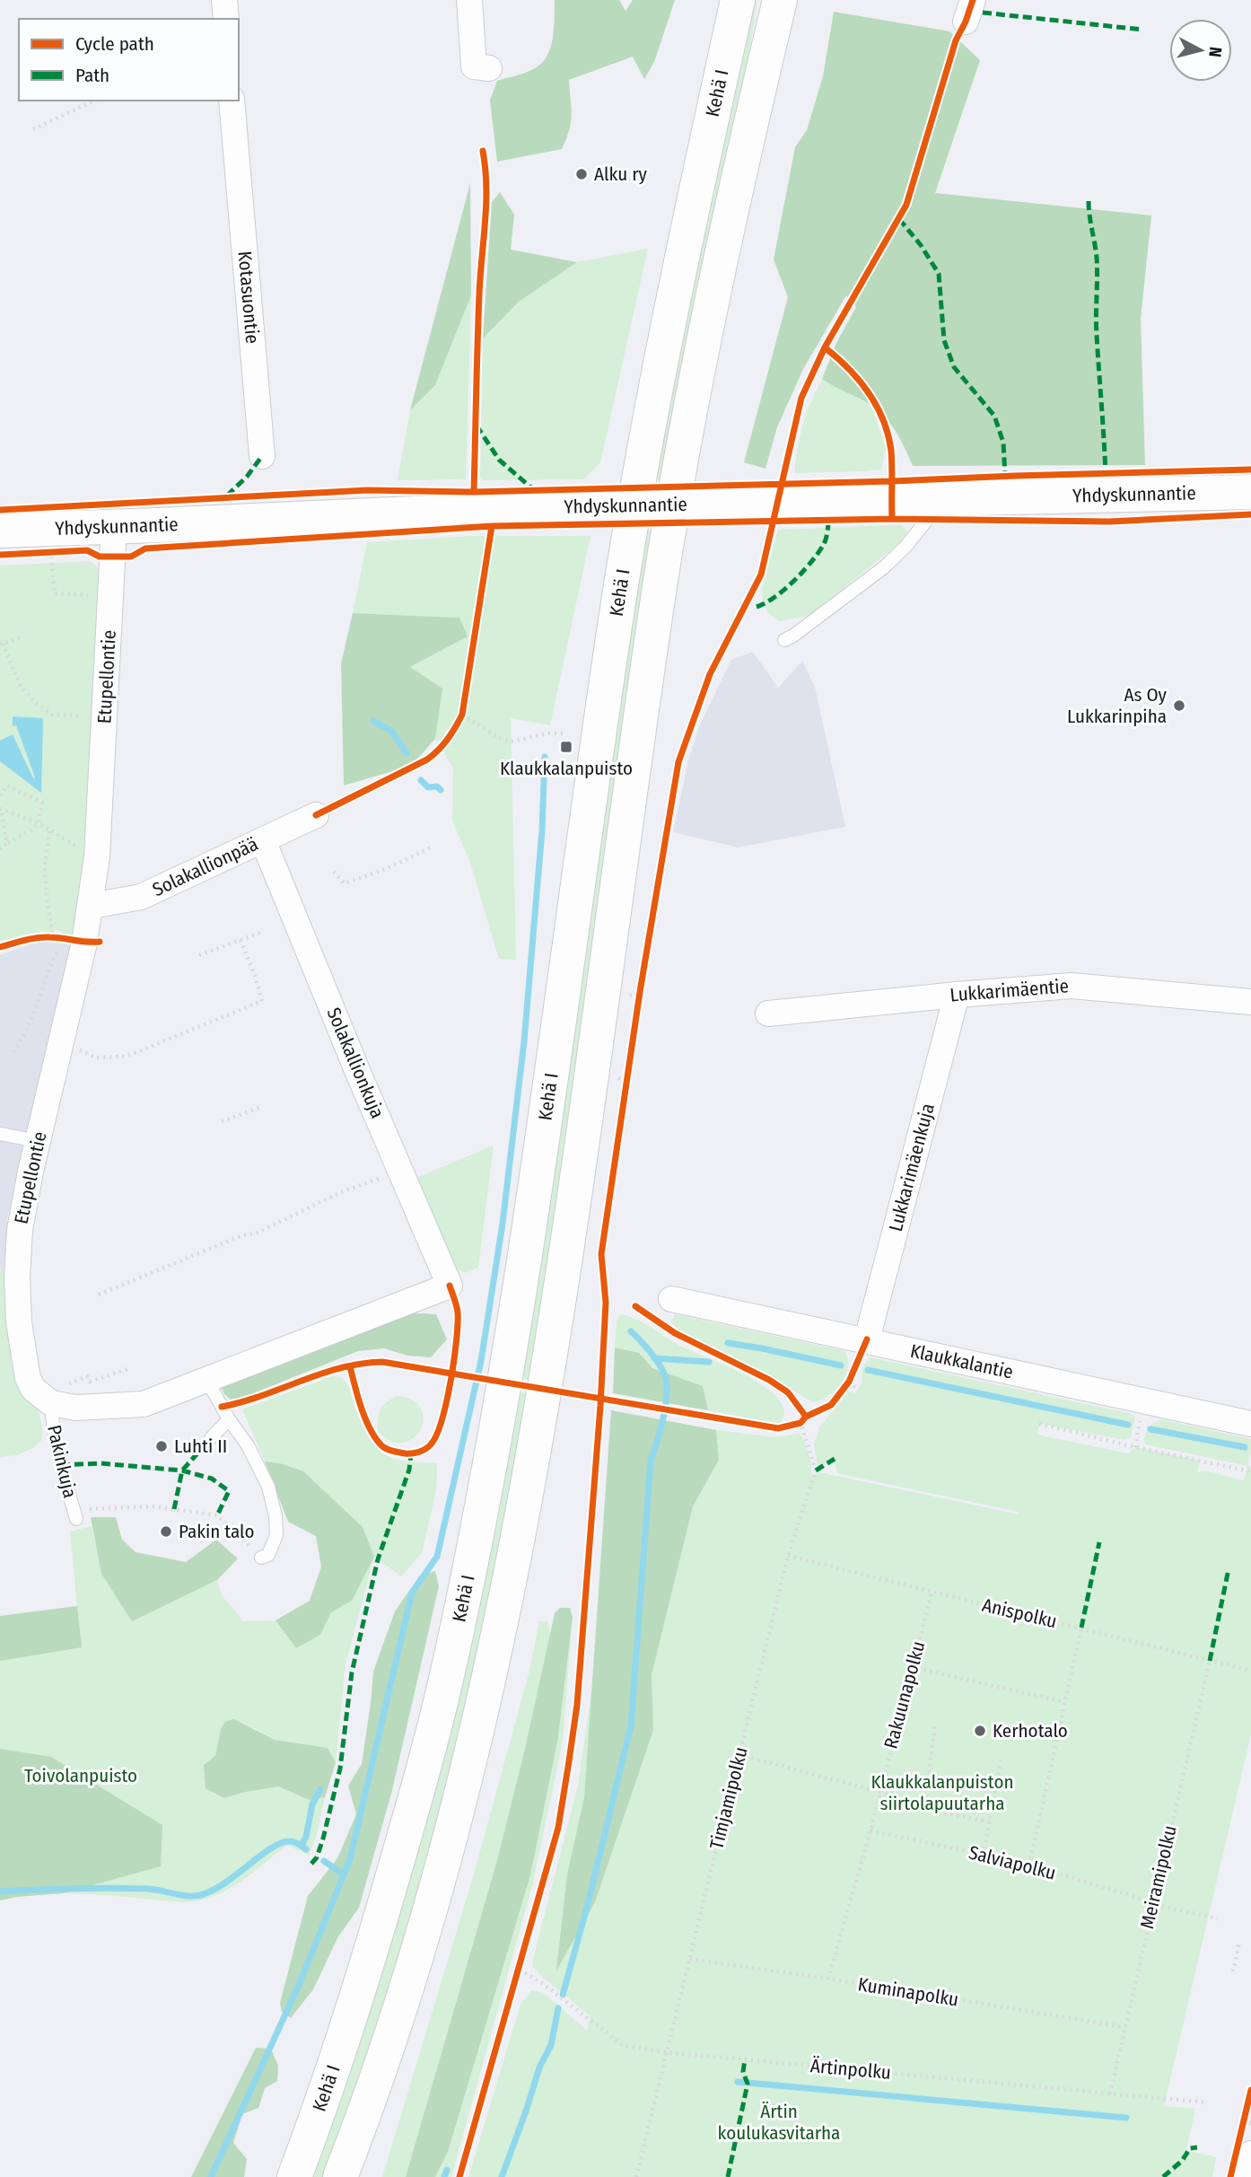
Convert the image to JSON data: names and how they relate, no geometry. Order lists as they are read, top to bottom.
{
  "streets": {
    "main road": ["Kehä I", "Yhdyskunnantie"],
    "street": [
      "Kotasuontie",
      "Etupellontie",
      "Solakallionpää",
      "Lukkarimäentie",
      "Solakallionkuja",
      "Lukkarimäenkuja",
      "Klaukkalantie"
    ],
    "lane": ["Pakinkuja"],
    "path": [
      "Anispolku",
      "Rakuunapolku",
      "Timjamipolku",
      "Salviapolku",
      "Meiramipolku",
      "Kuminapolku",
      "Ärtinpolku"
    ]
  },
  "crossings": [
    ["Yhdyskunnantie", "Etupellontie"],
    ["Etupellontie", "Solakallionpää"],
    ["Etupellontie", "Pakinkuja"],
    ["Solakallionpää", "Solakallionkuja"],
    ["Lukkarimäentie", "Lukkarimäenkuja"],
    ["Lukkarimäenkuja", "Klaukkalantie"],
    ["Anispolku", "Rakuunapolku"],
    ["Anispolku", "Timjamipolku"],
    ["Anispolku", "Meiramipolku"],
    ["Rakuunapolku", "Salviapolku"],
    ["Rakuunapolku", "Kuminapolku"],
    ["Timjamipolku", "Kuminapolku"],
    ["Timjamipolku", "Ärtinpolku"],
    ["Salviapolku", "Meiramipolku"],
    ["Meiramipolku", "Kuminapolku"],
    ["Meiramipolku", "Ärtinpolku"]
  ],
  "parks": ["Toivolanpuisto", "Klaukkalanpuiston siirtolapuutarha", "Ärtin koulukasvitarha"],
  "places": {
    "other": [
      "Alku ry",
      "As Oy Lukkarinpiha",
      "Luhti II",
      "Pakin talo",
      "Kerhotalo"
    ],
    "transit": ["Klaukkalanpuisto"]
  },
  "legend": ["Cycle path", "Path"],
  "north": "right"
}
